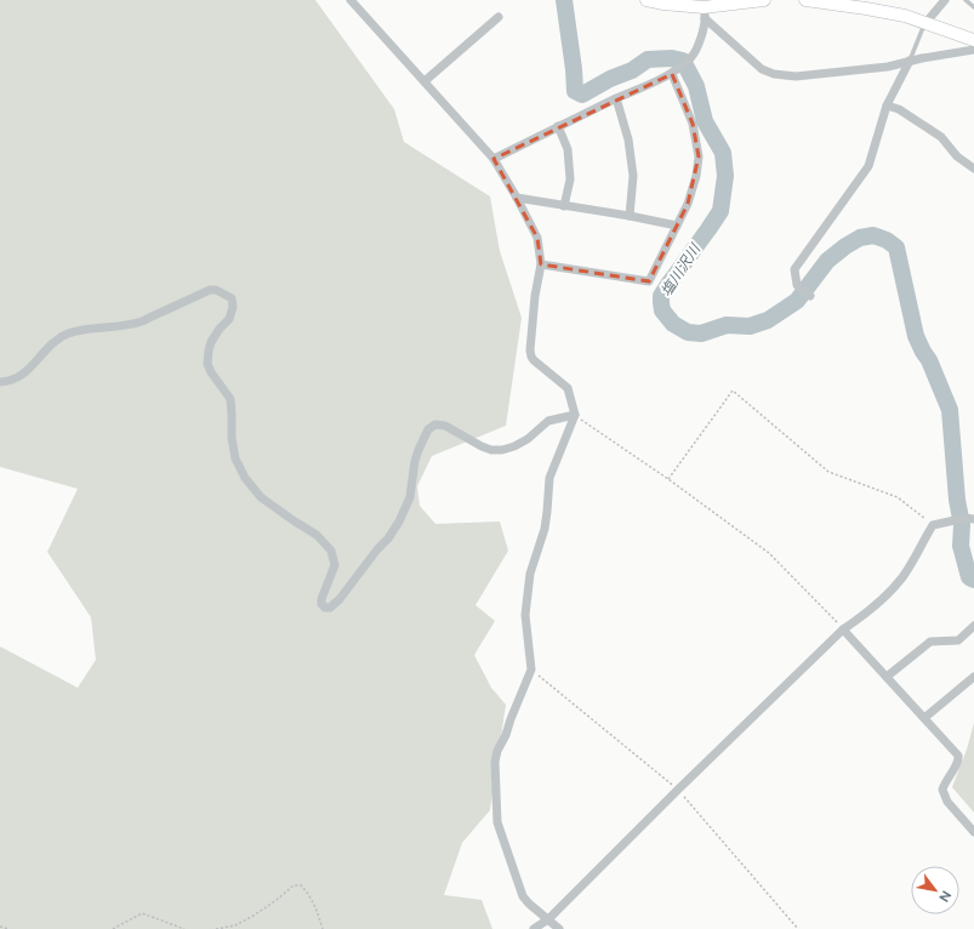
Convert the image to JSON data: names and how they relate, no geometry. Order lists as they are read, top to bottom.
{
  "water": ["塩川沢川"],
  "north": "bottom right"
}
